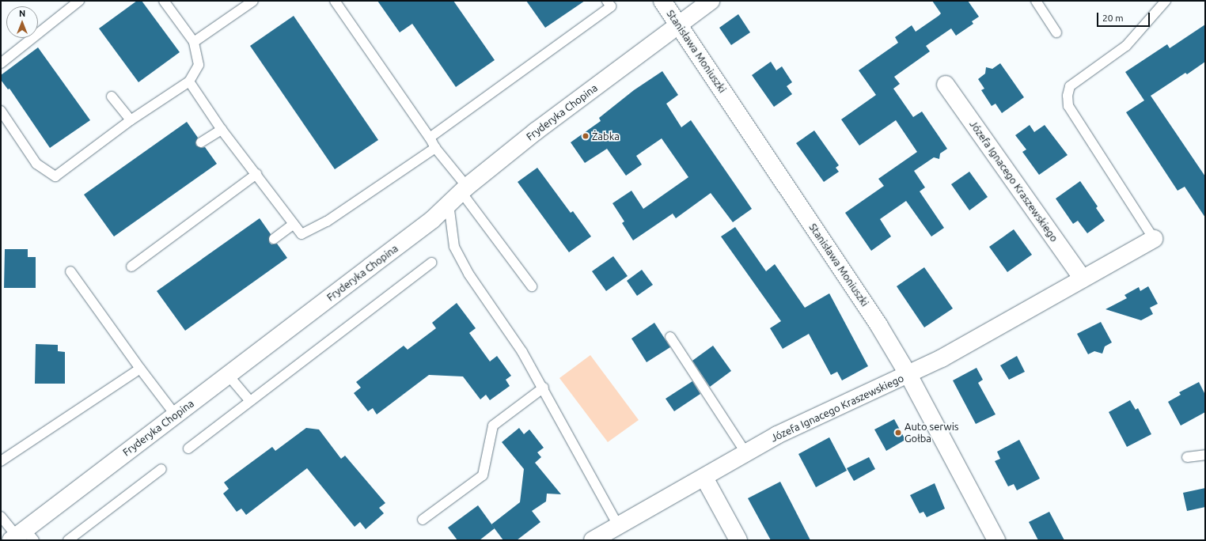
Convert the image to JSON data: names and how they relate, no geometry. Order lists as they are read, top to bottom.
{
  "streets": {
    "street": ["Stanisława Moniuszki", "Fryderyka Chopina", "Józefa Ignacego Kraszewskiego"]
  },
  "crossings": [
    ["Stanisława Moniuszki", "Fryderyka Chopina"],
    ["Stanisława Moniuszki", "Józefa Ignacego Kraszewskiego"]
  ],
  "places": ["Żabka", "Auto serwis Gołba"],
  "scale_bar": "20 m",
  "north": "top"
}
